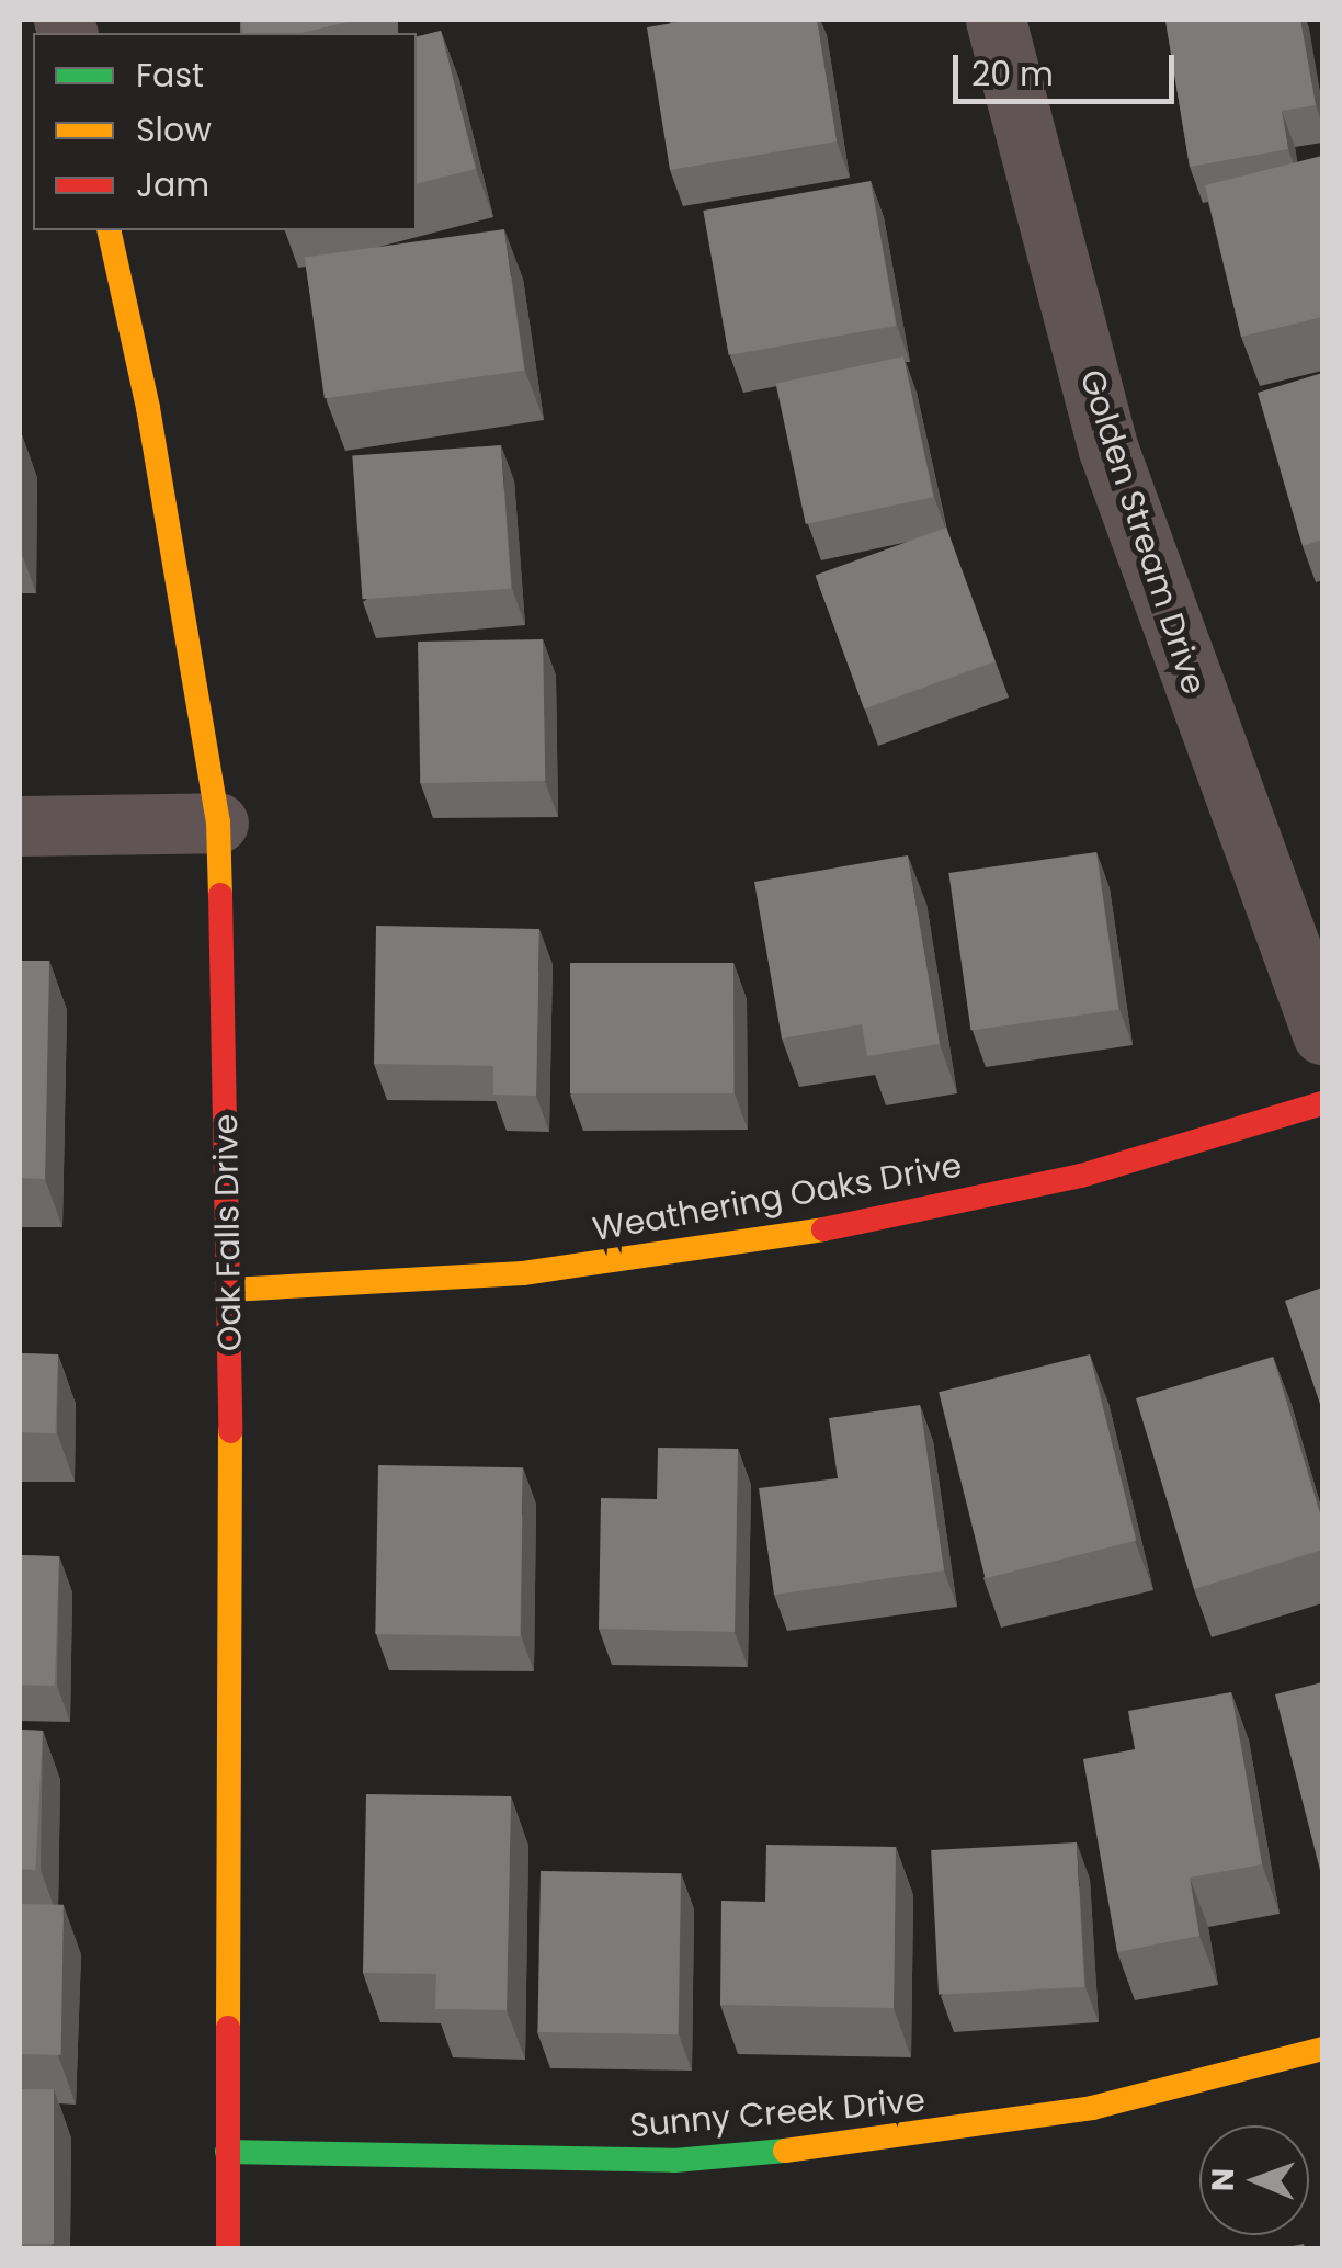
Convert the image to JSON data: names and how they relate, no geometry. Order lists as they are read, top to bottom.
{
  "streets": {
    "street": [
      "Golden Stream Drive",
      "Weathering Oaks Drive",
      "Oak Falls Drive",
      "Sunny Creek Drive"
    ]
  },
  "crossings": [
    ["Weathering Oaks Drive", "Oak Falls Drive"],
    ["Oak Falls Drive", "Sunny Creek Drive"]
  ],
  "legend": ["Fast", "Slow", "Jam"],
  "scale_bar": "20 m",
  "north": "left"
}
